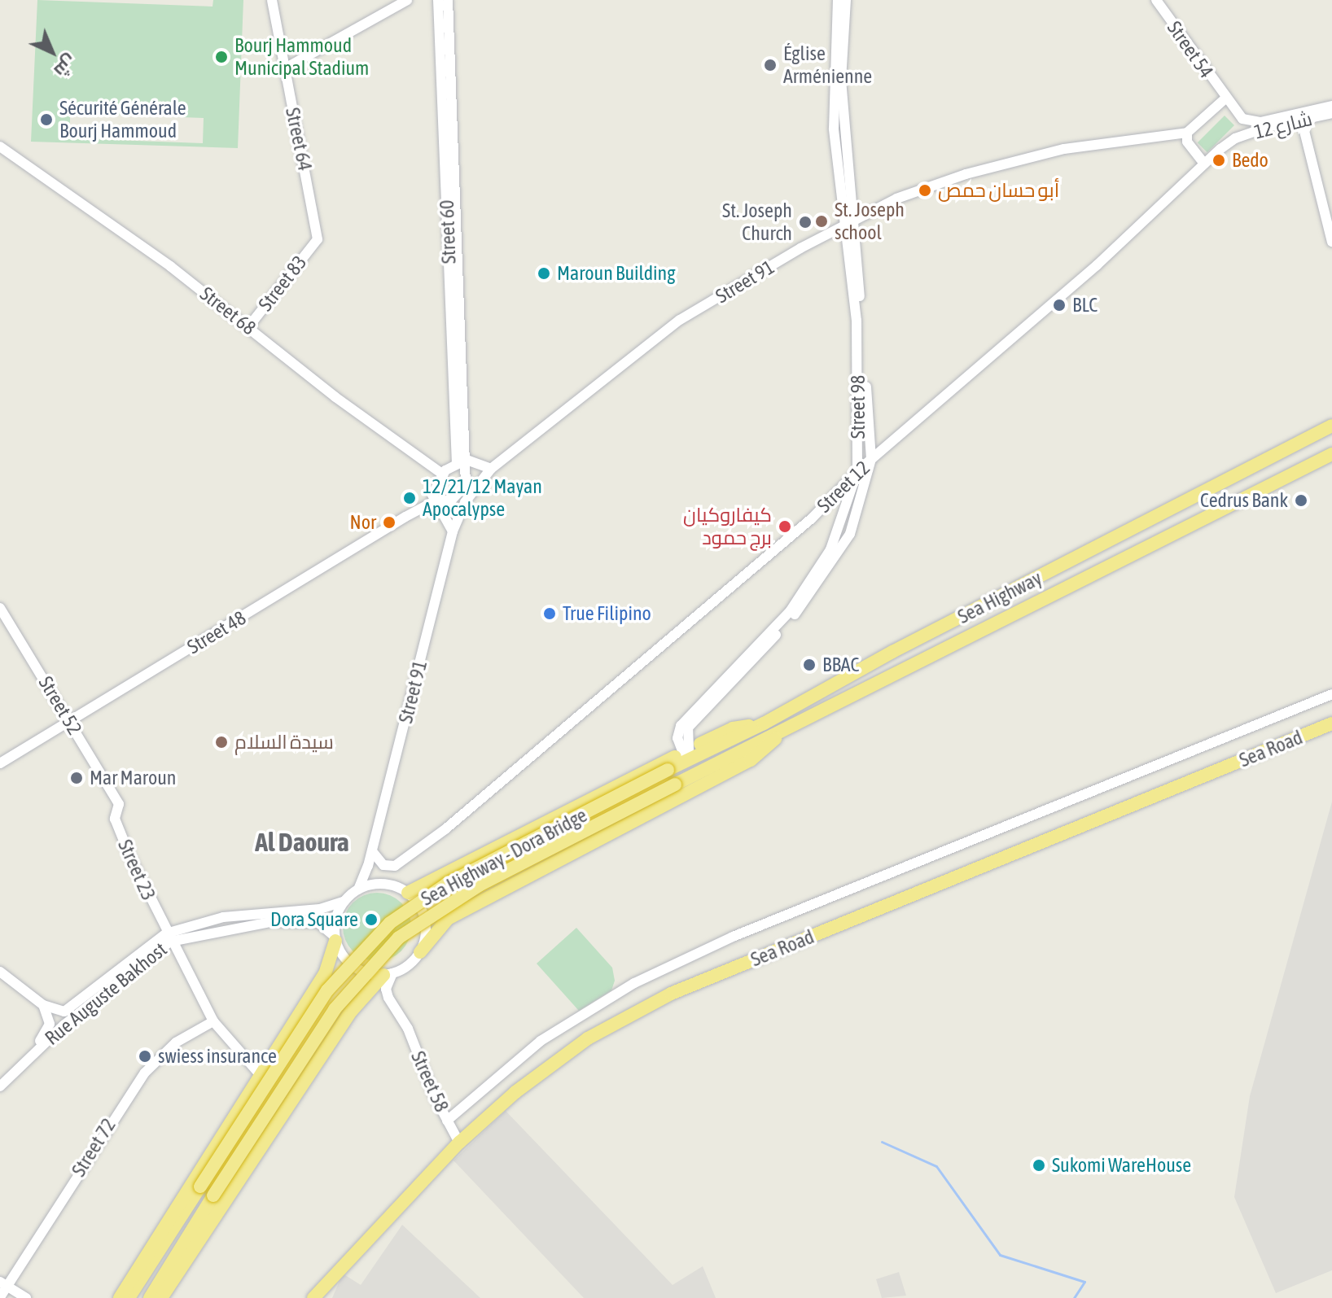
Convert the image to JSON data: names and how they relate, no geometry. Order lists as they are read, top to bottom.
{
  "streets": {
    "highway": ["Sea Highway", "Sea Road", "Sea Highway - Dora Bridge"],
    "street": [
      "Street 54",
      "شارع 12",
      "Street 64",
      "Street 60",
      "Street 91",
      "Street 83",
      "Street 68",
      "Street 98",
      "Street 12",
      "Street 48",
      "Street 52",
      "Street 23",
      "Rue Auguste Bakhost",
      "Street 58",
      "Street 72"
    ]
  },
  "crossings": [
    ["شارع 12", "Street 12"],
    ["Street 64", "Street 83"],
    ["Street 60", "Street 48"],
    ["Street 91", "Street 98"],
    ["Street 91", "Rue Auguste Bakhost"],
    ["Street 91", "Street 58"],
    ["Street 83", "Street 68"],
    ["Street 98", "Street 12"],
    ["Sea Highway", "Sea Highway - Dora Bridge"],
    ["Street 48", "Street 52"],
    ["Street 52", "Street 23"],
    ["Sea Road", "Street 58"],
    ["Street 23", "Rue Auguste Bakhost"],
    ["Street 23", "Street 72"],
    ["Rue Auguste Bakhost", "Street 58"]
  ],
  "districts": ["Al Daoura"],
  "places": [
    "Bourj Hammoud Municipal Stadium",
    "Église Arménienne",
    "Sécurité Générale Bourj Hammoud",
    "Bedo",
    "أبو حسان حمص",
    "St. Joseph school",
    "St. Joseph Church",
    "Maroun Building",
    "BLC",
    "12/21/12 Mayan Apocalypse",
    "Cedrus Bank",
    "Nor",
    "كيفاروكيان برج حمود",
    "True Filipino",
    "BBAC",
    "سيدة السلام",
    "Mar Maroun",
    "Dora Square",
    "swiess insurance",
    "Sukomi WareHouse"
  ],
  "north": "bottom right"
}
